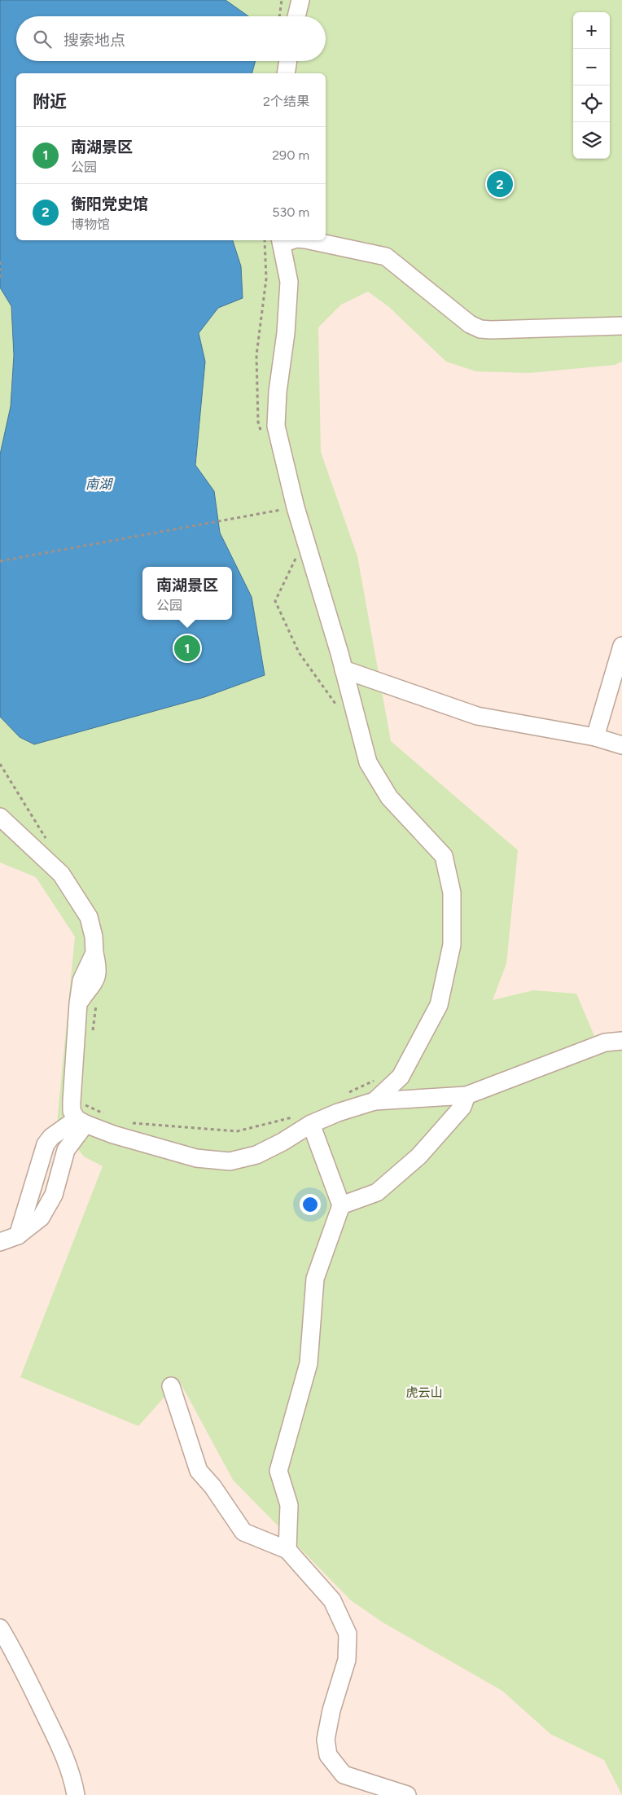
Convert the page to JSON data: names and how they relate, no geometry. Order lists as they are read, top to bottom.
{
  "water": ["南湖"],
  "parks": ["虎云山"],
  "page": {
    "map_buttons": ["+", "−"],
    "search": "搜索地点",
    "heading": ["附近", "2个结果"],
    "list": [
      {
        "mark": "1",
        "name": "南湖景区",
        "note": "公园",
        "value": "290 m"
      },
      {
        "mark": "2",
        "name": "衡阳党史馆",
        "note": "博物馆",
        "value": "530 m"
      }
    ],
    "pins": ["2", "1"],
    "popup": ["南湖景区", "公园"]
  }
}
